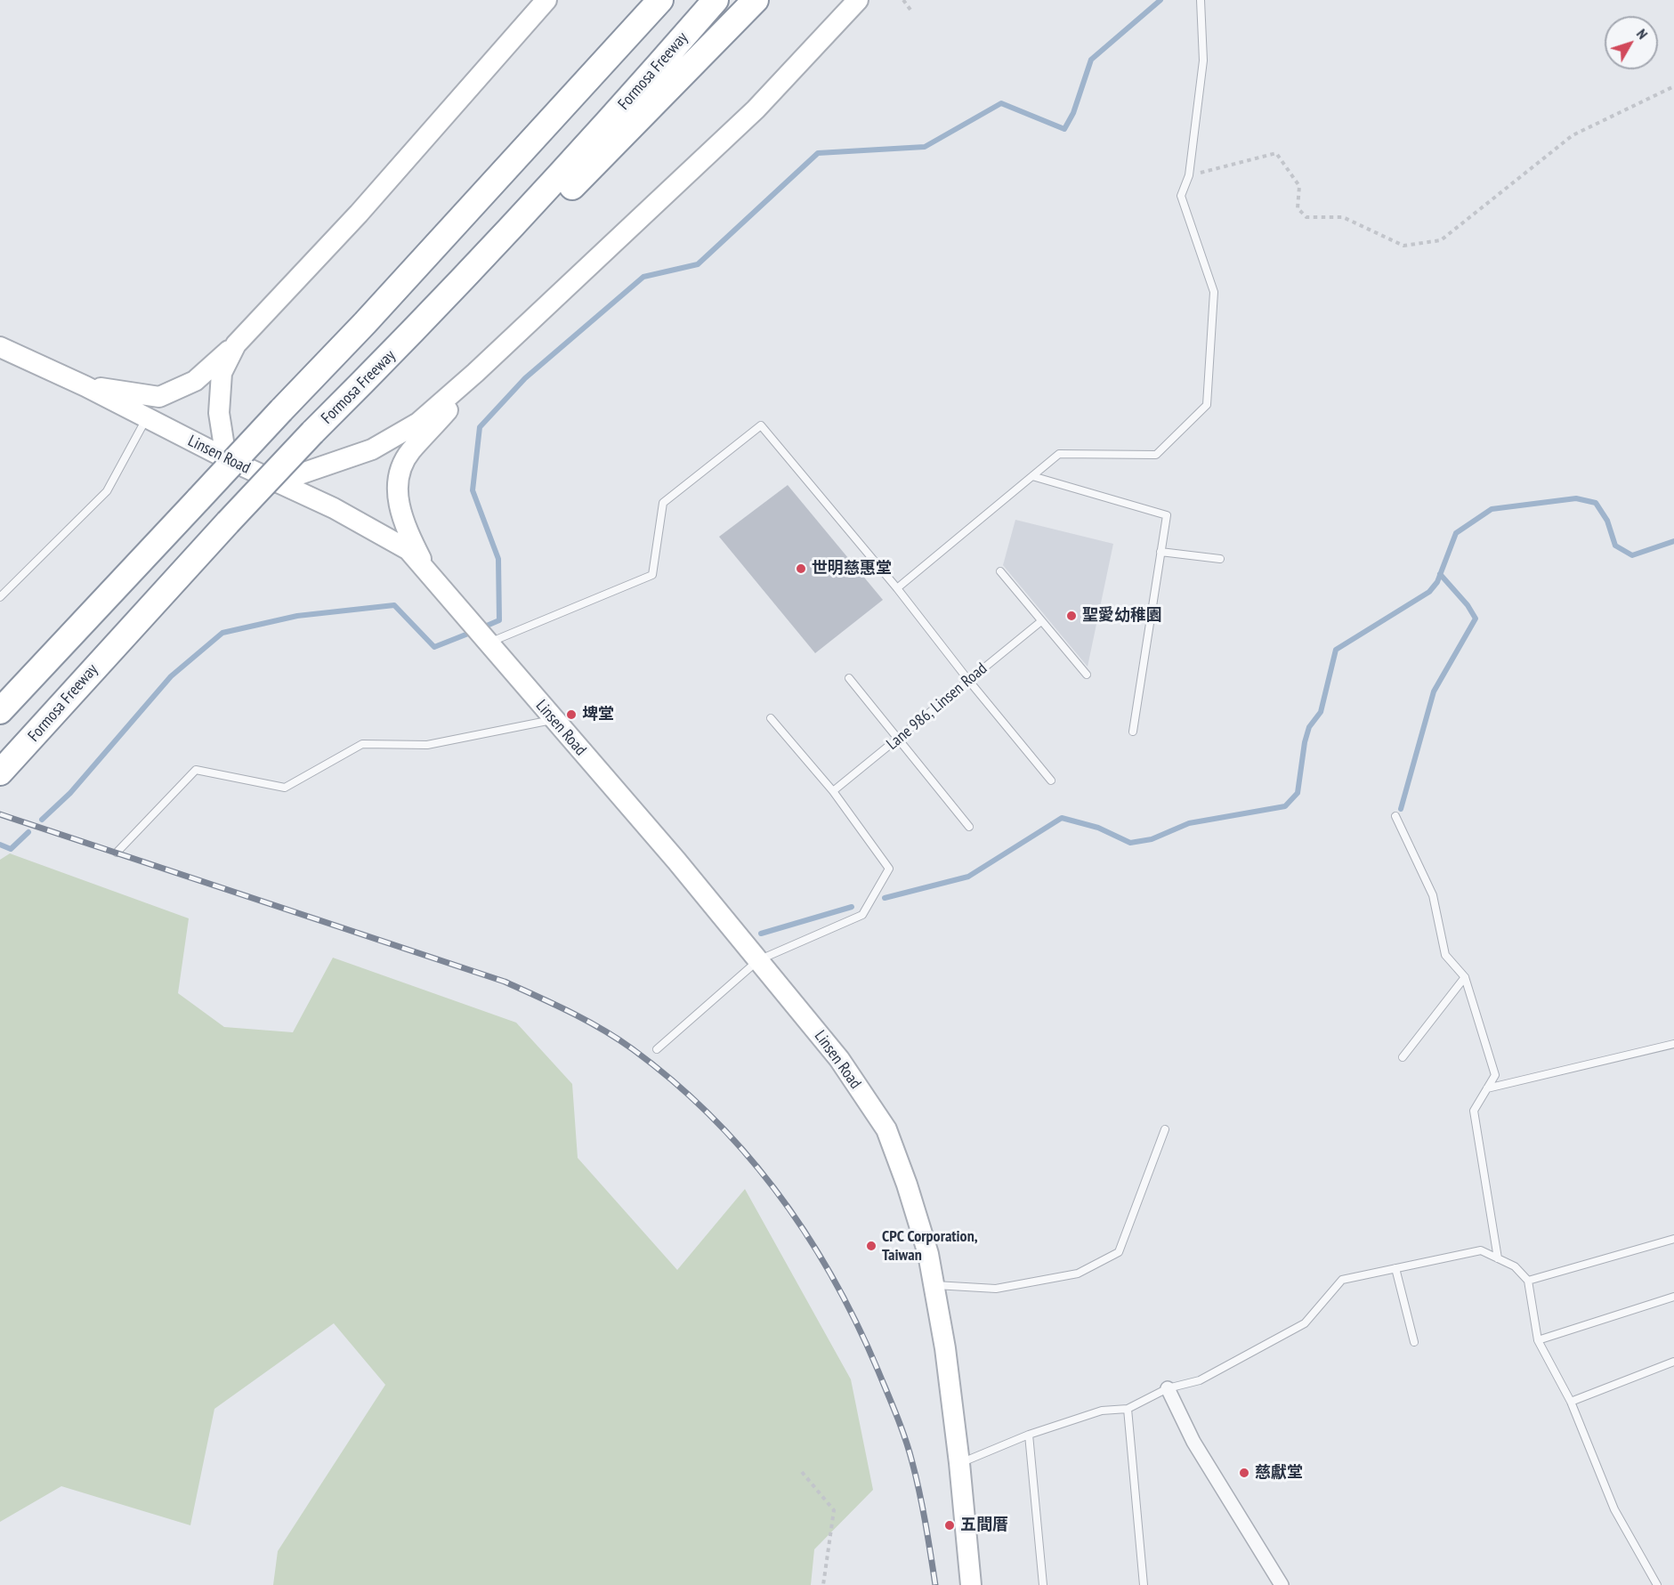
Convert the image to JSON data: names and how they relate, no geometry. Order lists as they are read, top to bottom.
{
  "streets": {
    "highway": ["Formosa Freeway"],
    "street": ["Linsen Road"],
    "lane": ["Lane 986, Linsen Road"]
  },
  "places": [
    "世明慈惠堂",
    "聖愛幼稚園",
    "埤堂",
    "CPC Corporation, Taiwan",
    "慈獻堂",
    "五間厝"
  ],
  "north": "top right"
}
